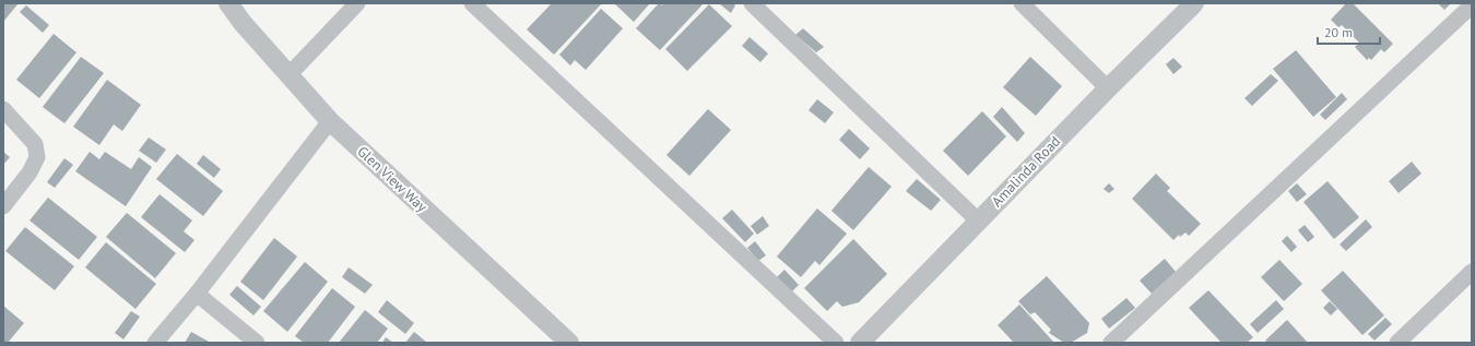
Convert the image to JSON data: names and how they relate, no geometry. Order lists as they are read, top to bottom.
{
  "streets": {
    "street": ["Amalinda Road", "Glen View Way"]
  },
  "scale_bar": "20 m"
}
